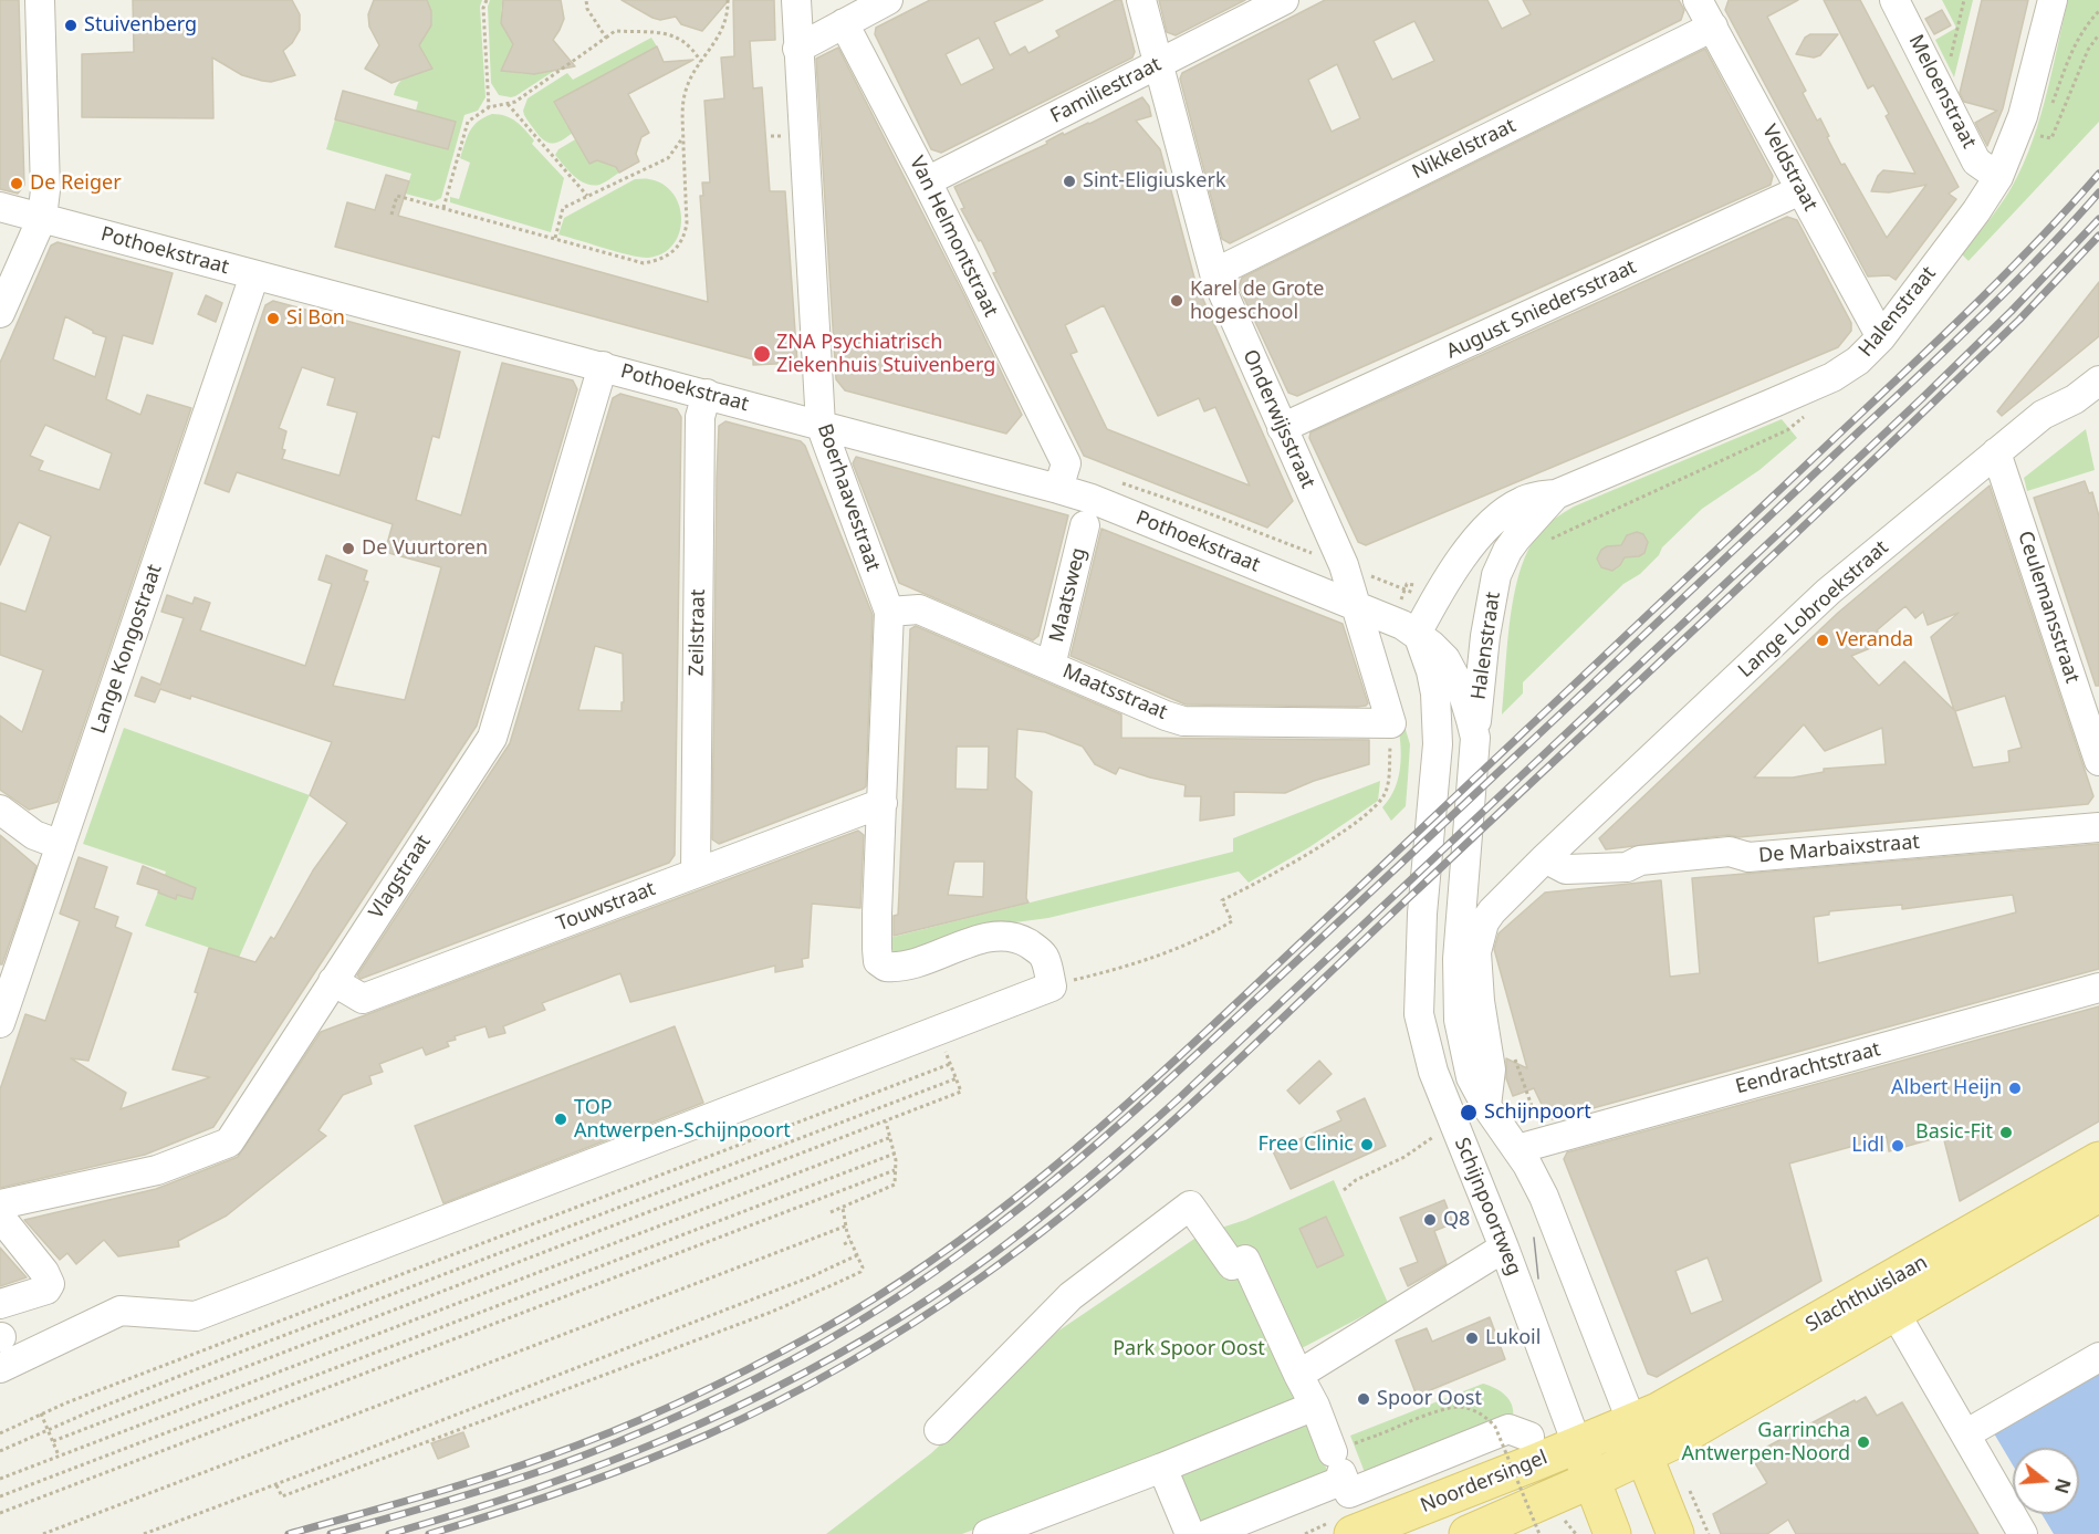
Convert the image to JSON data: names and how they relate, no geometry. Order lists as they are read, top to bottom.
{
  "streets": {
    "main road": ["Schijnpoortweg", "Slachthuislaan", "Noordersingel"],
    "street": [
      "Familiestraat",
      "Meloenstraat",
      "Nikkelstraat",
      "Veldstraat",
      "Van Helmontstraat",
      "Pothoekstraat",
      "August Sniedersstraat",
      "Halenstraat",
      "Onderwijsstraat",
      "Boerhaavestraat",
      "Maatsweg",
      "Ceulemansstraat",
      "Lange Lobroekstraat",
      "Zeilstraat",
      "Lange Kongostraat",
      "Maatsstraat",
      "De Marbaixstraat",
      "Vlagstraat",
      "Touwstraat",
      "Eendrachtstraat"
    ]
  },
  "crossings": [
    ["Familiestraat", "Van Helmontstraat"],
    ["Familiestraat", "Onderwijsstraat"],
    ["Meloenstraat", "Halenstraat"],
    ["Nikkelstraat", "Veldstraat"],
    ["Nikkelstraat", "Onderwijsstraat"],
    ["Veldstraat", "August Sniedersstraat"],
    ["Veldstraat", "Halenstraat"],
    ["Van Helmontstraat", "Pothoekstraat"],
    ["Pothoekstraat", "Onderwijsstraat"],
    ["Pothoekstraat", "Boerhaavestraat"],
    ["Pothoekstraat", "Zeilstraat"],
    ["Pothoekstraat", "Lange Kongostraat"],
    ["Pothoekstraat", "Vlagstraat"],
    ["Pothoekstraat", "Schijnpoortweg"],
    ["August Sniedersstraat", "Onderwijsstraat"],
    ["Halenstraat", "Schijnpoortweg"],
    ["Onderwijsstraat", "Schijnpoortweg"],
    ["Boerhaavestraat", "Maatsstraat"],
    ["Boerhaavestraat", "Touwstraat"],
    ["Maatsweg", "Maatsstraat"],
    ["Ceulemansstraat", "Lange Lobroekstraat"],
    ["Lange Lobroekstraat", "De Marbaixstraat"],
    ["Zeilstraat", "Touwstraat"],
    ["Vlagstraat", "Touwstraat"],
    ["Eendrachtstraat", "Schijnpoortweg"],
    ["Schijnpoortweg", "Slachthuislaan"],
    ["Schijnpoortweg", "Noordersingel"],
    ["Slachthuislaan", "Noordersingel"]
  ],
  "parks": ["Park Spoor Oost"],
  "places": [
    "Stuivenberg",
    "Sint-Eligiuskerk",
    "De Reiger",
    "Karel de Grote hogeschool",
    "Si Bon",
    "ZNA Psychiatrisch Ziekenhuis Stuivenberg",
    "De Vuurtoren",
    "Veranda",
    "Albert Heijn",
    "Schijnpoort",
    "TOP Antwerpen-Schijnpoort",
    "Basic-Fit",
    "Free Clinic",
    "Lidl",
    "Q8",
    "Lukoil",
    "Spoor Oost",
    "Garrincha Antwerpen-Noord"
  ],
  "north": "right"
}
